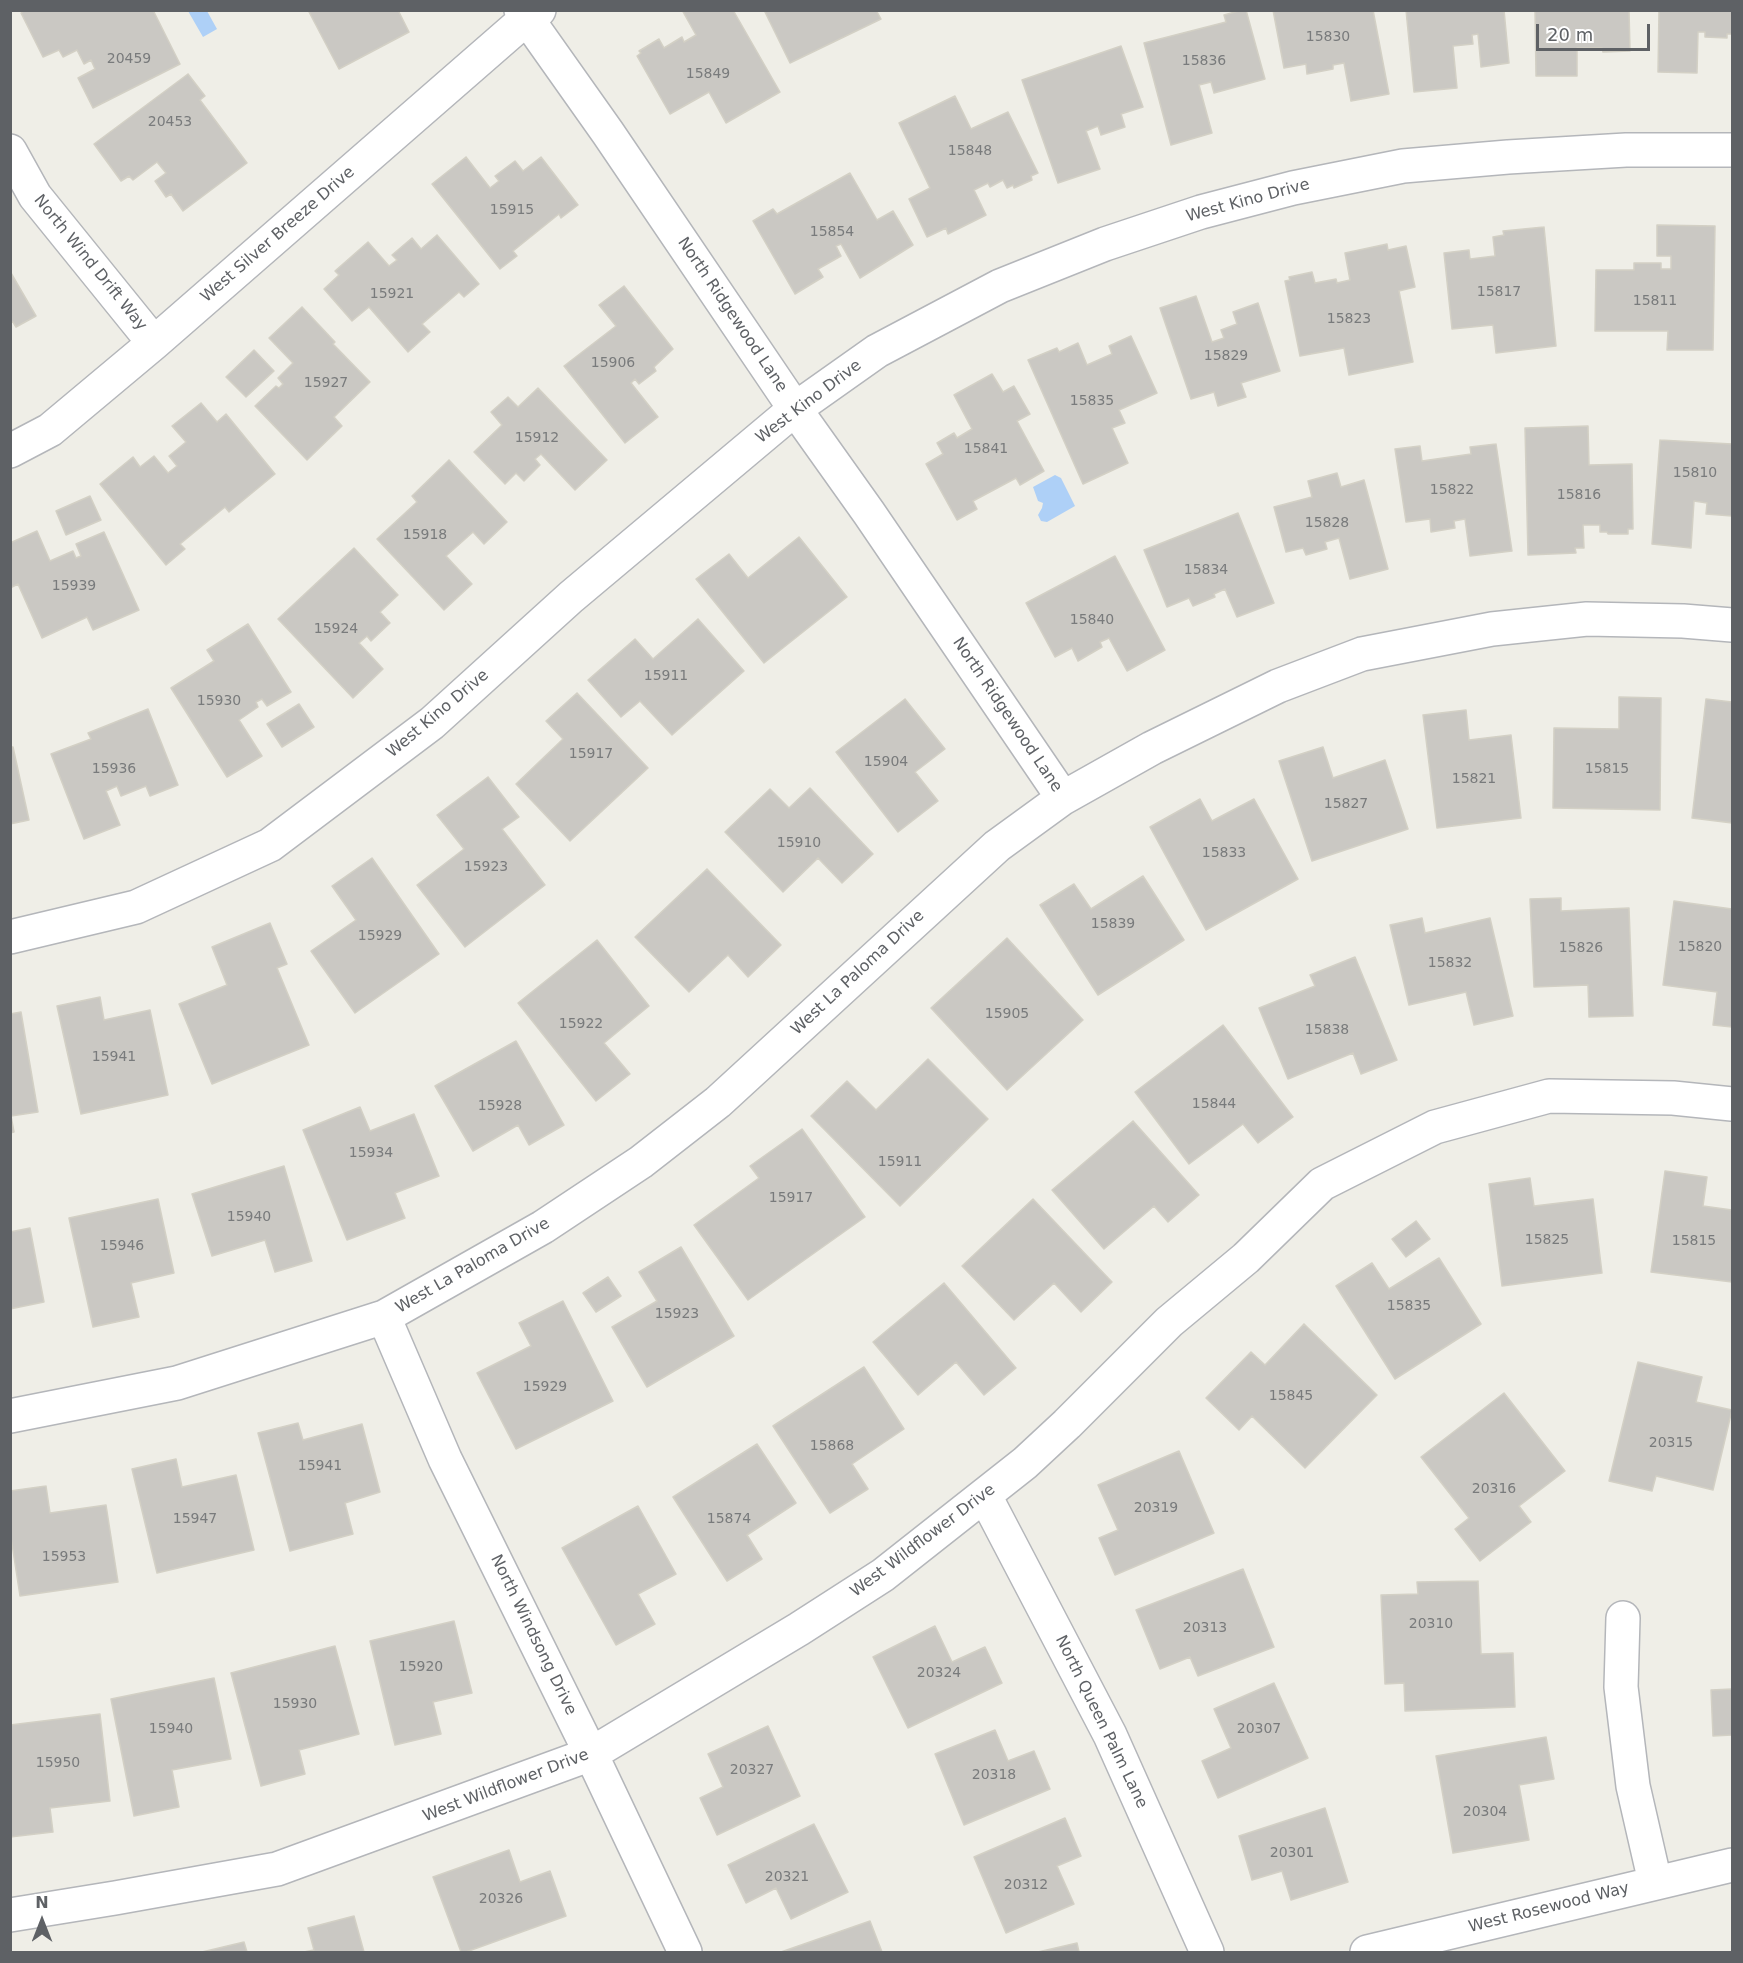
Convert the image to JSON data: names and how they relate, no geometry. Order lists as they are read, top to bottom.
{
  "streets": {
    "street": [
      "West Kino Drive",
      "West Silver Breeze Drive",
      "North Wind Drift Way",
      "North Ridgewood Lane",
      "West La Paloma Drive",
      "West Wildflower Drive",
      "North Windsong Drive",
      "North Queen Palm Lane",
      "West Rosewood Way"
    ]
  },
  "crossings": [
    ["West Kino Drive", "North Ridgewood Lane"],
    ["West Silver Breeze Drive", "North Wind Drift Way"],
    ["West Silver Breeze Drive", "North Ridgewood Lane"],
    ["North Ridgewood Lane", "West La Paloma Drive"],
    ["West La Paloma Drive", "North Windsong Drive"],
    ["West Wildflower Drive", "North Windsong Drive"],
    ["West Wildflower Drive", "North Queen Palm Lane"]
  ],
  "house_numbers": [
    "15830",
    "20459",
    "15836",
    "15849",
    "20453",
    "15848",
    "15915",
    "15854",
    "15817",
    "15921",
    "15811",
    "15823",
    "15829",
    "15906",
    "15927",
    "15835",
    "15912",
    "15841",
    "15810",
    "15822",
    "15816",
    "15828",
    "15918",
    "15834",
    "15939",
    "15840",
    "15924",
    "15911",
    "15930",
    "15917",
    "15904",
    "15936",
    "15815",
    "15821",
    "15827",
    "15910",
    "15833",
    "15923",
    "15839",
    "15929",
    "15820",
    "15826",
    "15832",
    "15905",
    "15922",
    "15838",
    "15941",
    "15844",
    "15928",
    "15934",
    "15911",
    "15917",
    "15940",
    "15825",
    "15815",
    "15946",
    "15835",
    "15923",
    "15929",
    "15845",
    "20315",
    "15868",
    "15941",
    "20316",
    "20319",
    "15947",
    "15874",
    "15953",
    "20310",
    "20313",
    "15920",
    "20324",
    "15930",
    "15940",
    "20307",
    "15950",
    "20327",
    "20318",
    "20304",
    "20301",
    "20321",
    "20312",
    "20326"
  ],
  "scale_bar": "20 m",
  "north": "top"
}
